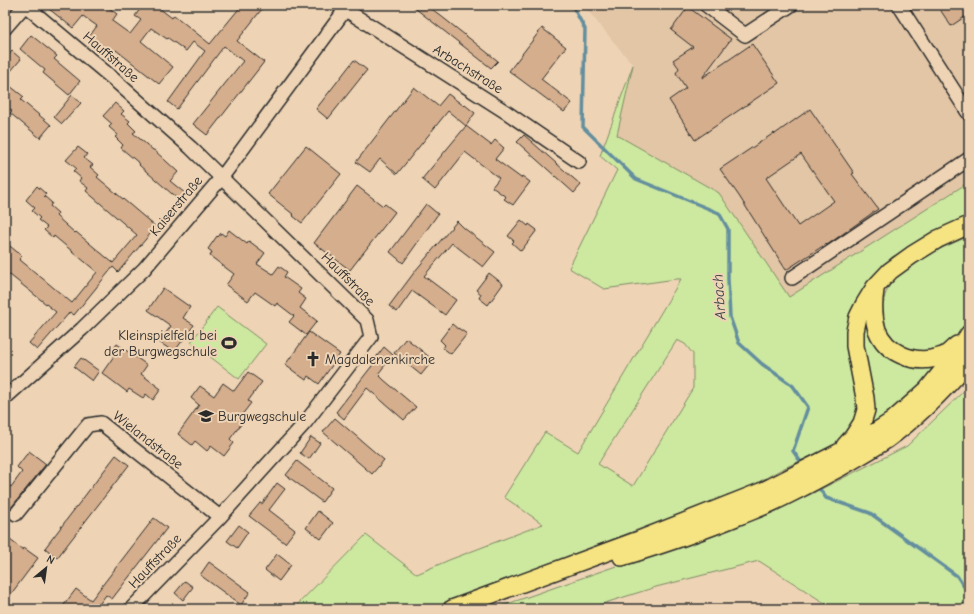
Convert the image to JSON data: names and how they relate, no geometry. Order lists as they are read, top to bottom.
{
  "streets": {
    "street": [
      "Hauffstraße",
      "Arbachstraße",
      "Kaiserstraße",
      "Wielandstraße"
    ]
  },
  "crossings": [
    ["Hauffstraße", "Kaiserstraße"],
    ["Hauffstraße", "Wielandstraße"],
    ["Arbachstraße", "Kaiserstraße"]
  ],
  "water": ["Arbach"],
  "places": {
    "sports": ["Kleinspielfeld bei der Burgwegschule"],
    "church": ["Magdalenenkirche"],
    "school or university": ["Burgwegschule"]
  },
  "north": "top right"
}
